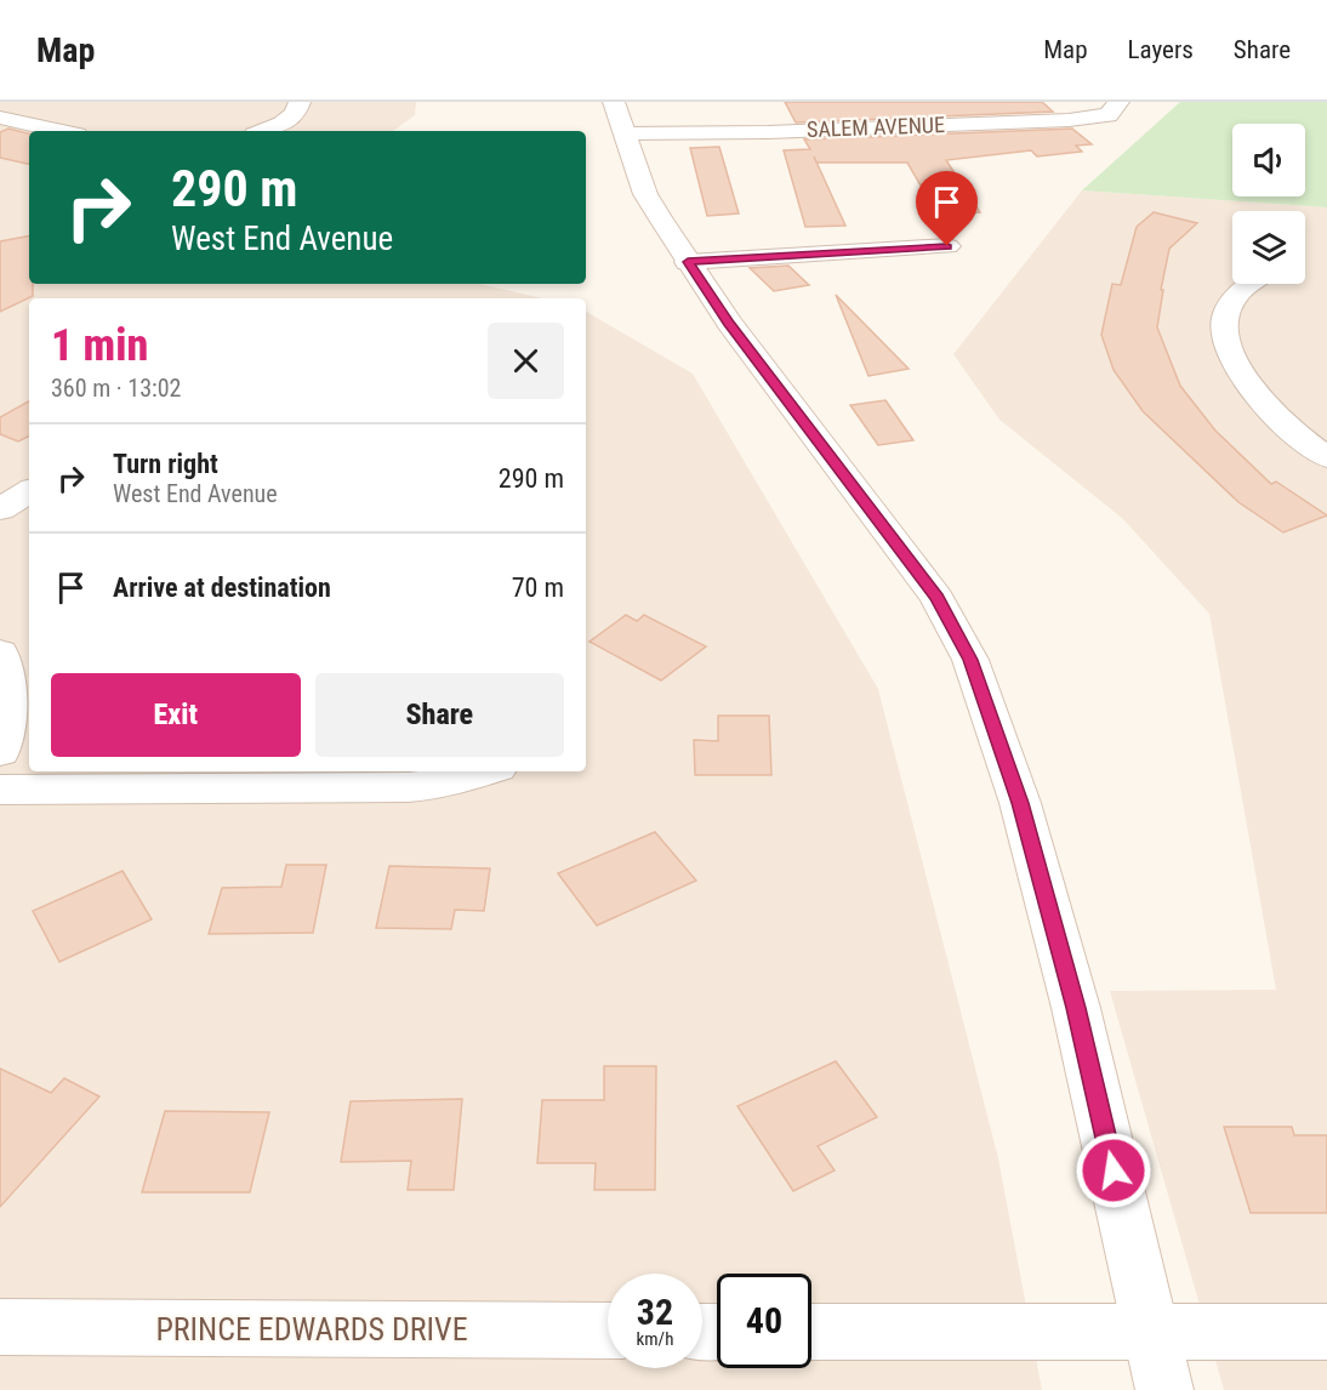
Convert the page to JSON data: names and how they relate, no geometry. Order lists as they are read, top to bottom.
{
  "streets": {
    "street": ["SALEM AVENUE", "PRINCE EDWARDS DRIVE"]
  },
  "page": {
    "header": "Map",
    "nav": ["Map", "Layers", "Share"],
    "turn": ["290 m", "West End Avenue"],
    "heading": ["1 min", "360 m · 13:02"],
    "list": [
      {
        "name": "Turn right",
        "note": "West End Avenue",
        "value": "290 m"
      },
      {
        "name": "Arrive at destination",
        "value": "70 m"
      }
    ],
    "buttons": ["Exit", "Share"],
    "speed": "32 km/h",
    "limit": "40"
  }
}
